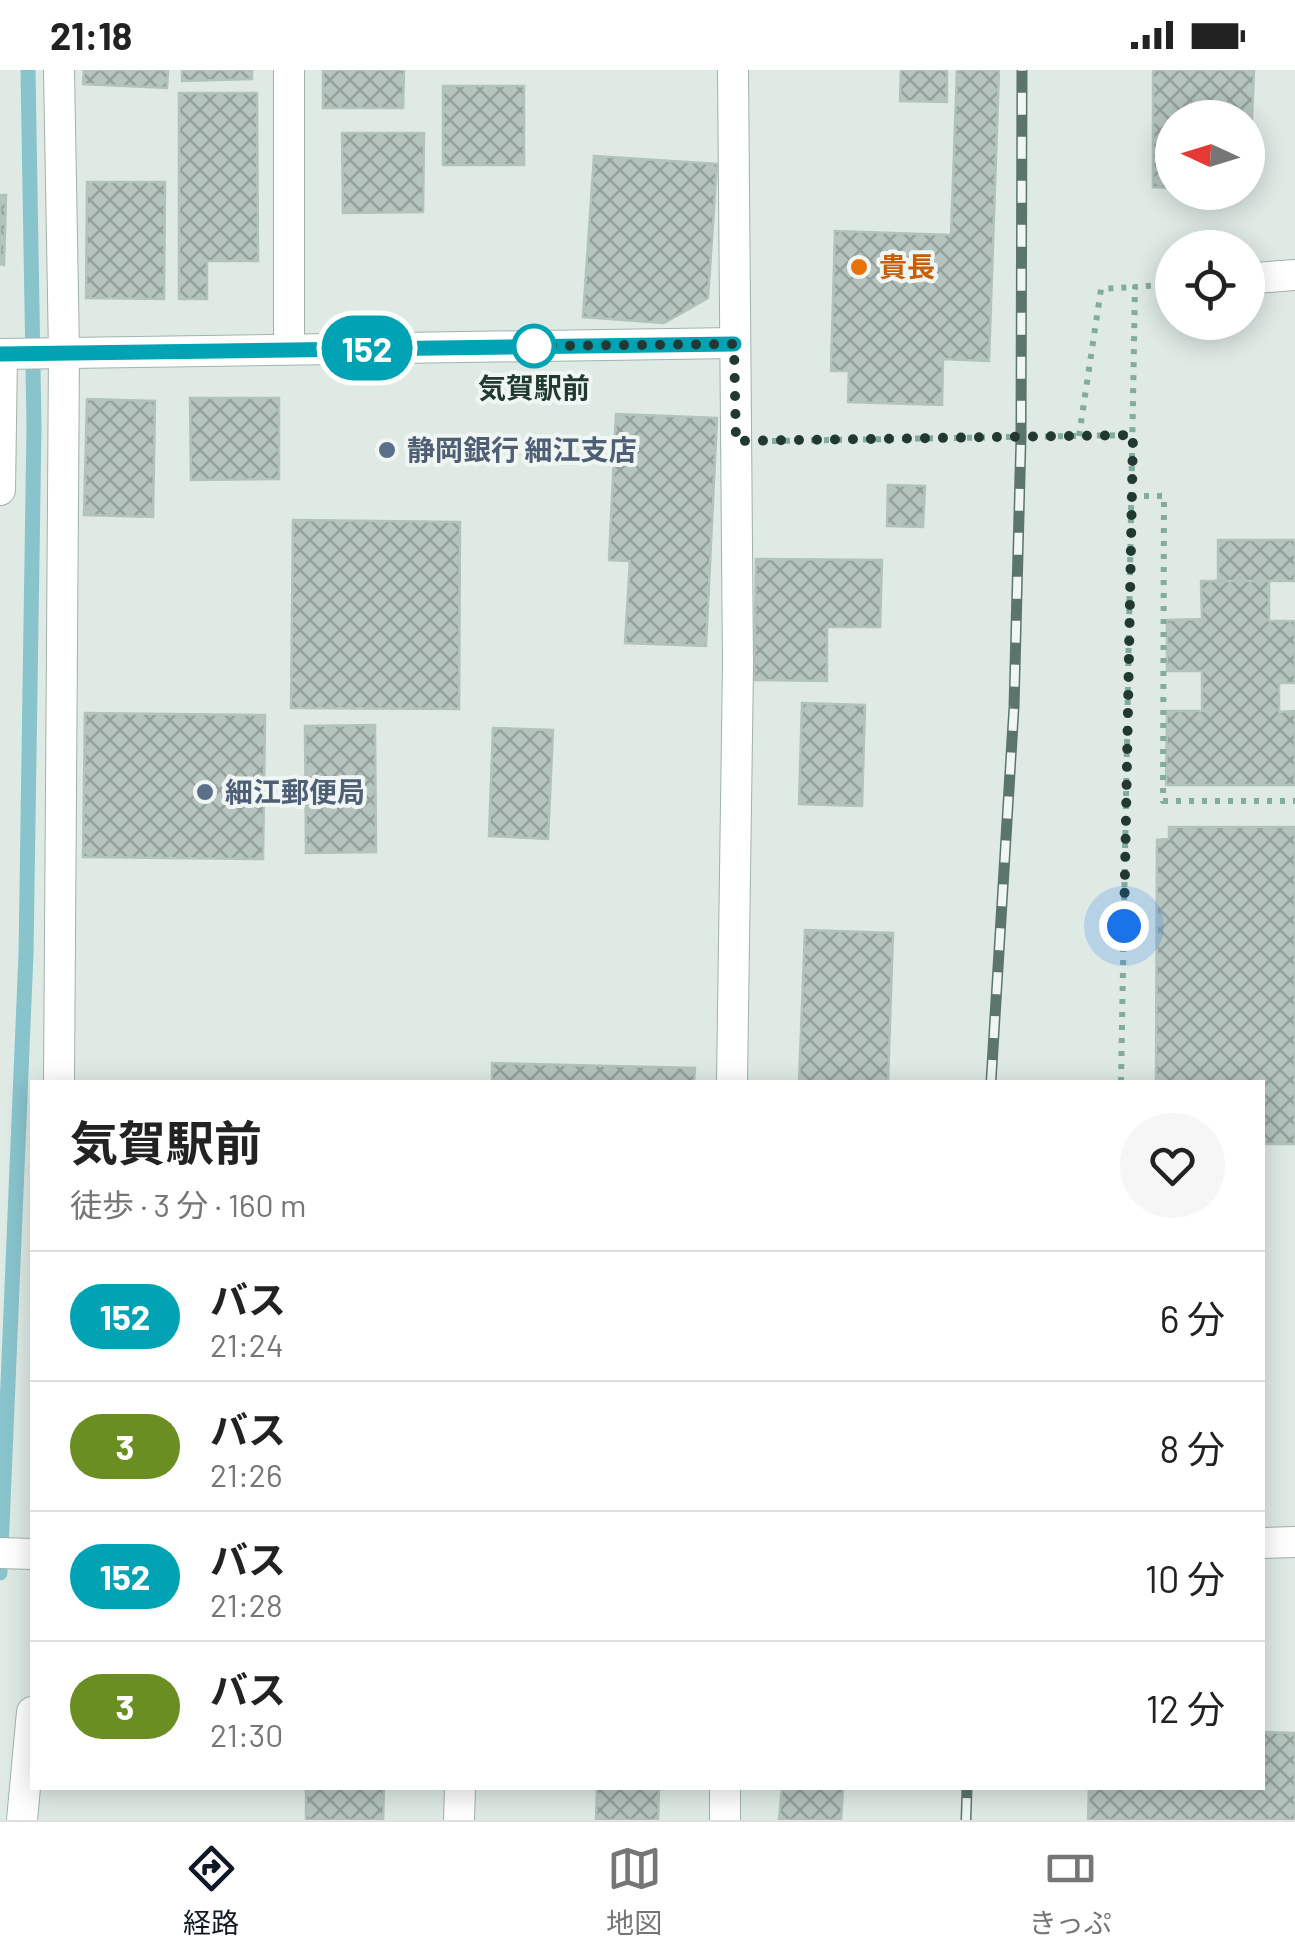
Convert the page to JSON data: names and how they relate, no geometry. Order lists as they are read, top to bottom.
{
  "places": [
    "貴長",
    "気賀駅前",
    "静岡銀行 細江支店",
    "細江郵便局"
  ],
  "lines": ["bus line 152"],
  "north": "left",
  "page": {
    "status": "21:18",
    "on_map": "152",
    "heading": ["気賀駅前", "徒歩 · 3 分 · 160 m"],
    "list": [
      {
        "mark": "152",
        "name": "バス",
        "note": "21:24",
        "value": "6 分"
      },
      {
        "mark": "3",
        "name": "バス",
        "note": "21:26",
        "value": "8 分"
      },
      {
        "mark": "152",
        "name": "バス",
        "note": "21:28",
        "value": "10 分"
      },
      {
        "mark": "3",
        "name": "バス",
        "note": "21:30",
        "value": "12 分"
      }
    ],
    "tabs": ["経路", "地図", "きっぷ"]
  }
}
